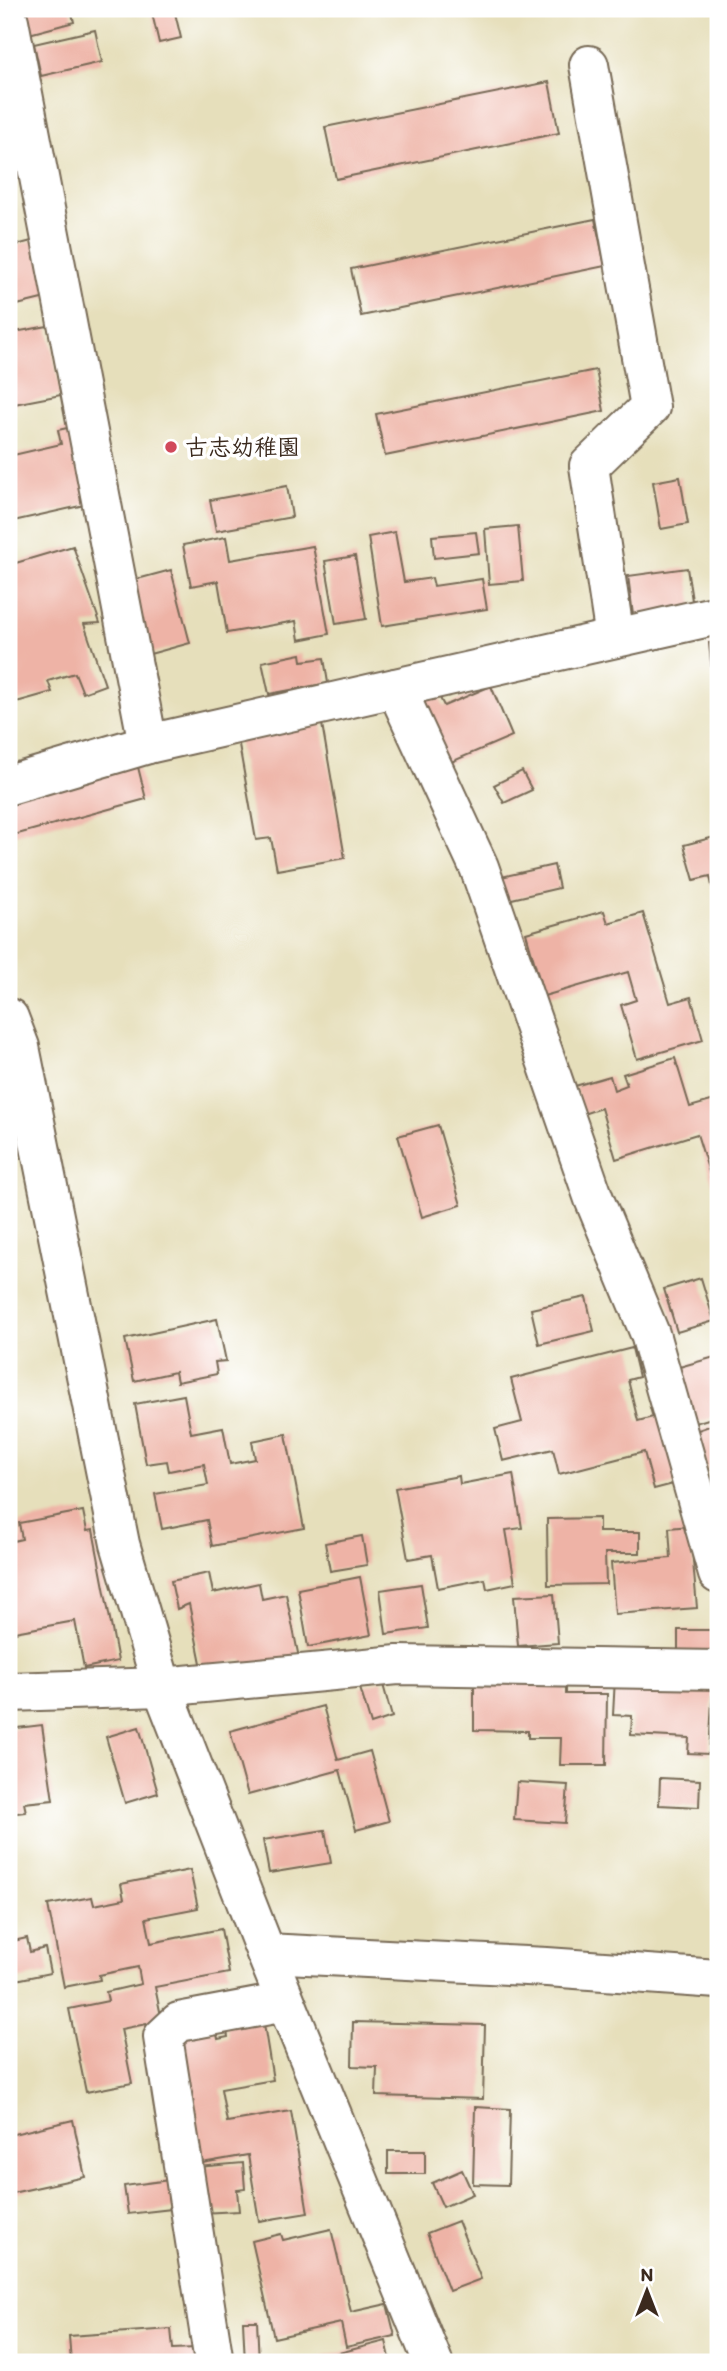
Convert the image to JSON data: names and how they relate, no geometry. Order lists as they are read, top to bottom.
{
  "places": ["古志幼稚園"],
  "north": "top"
}
